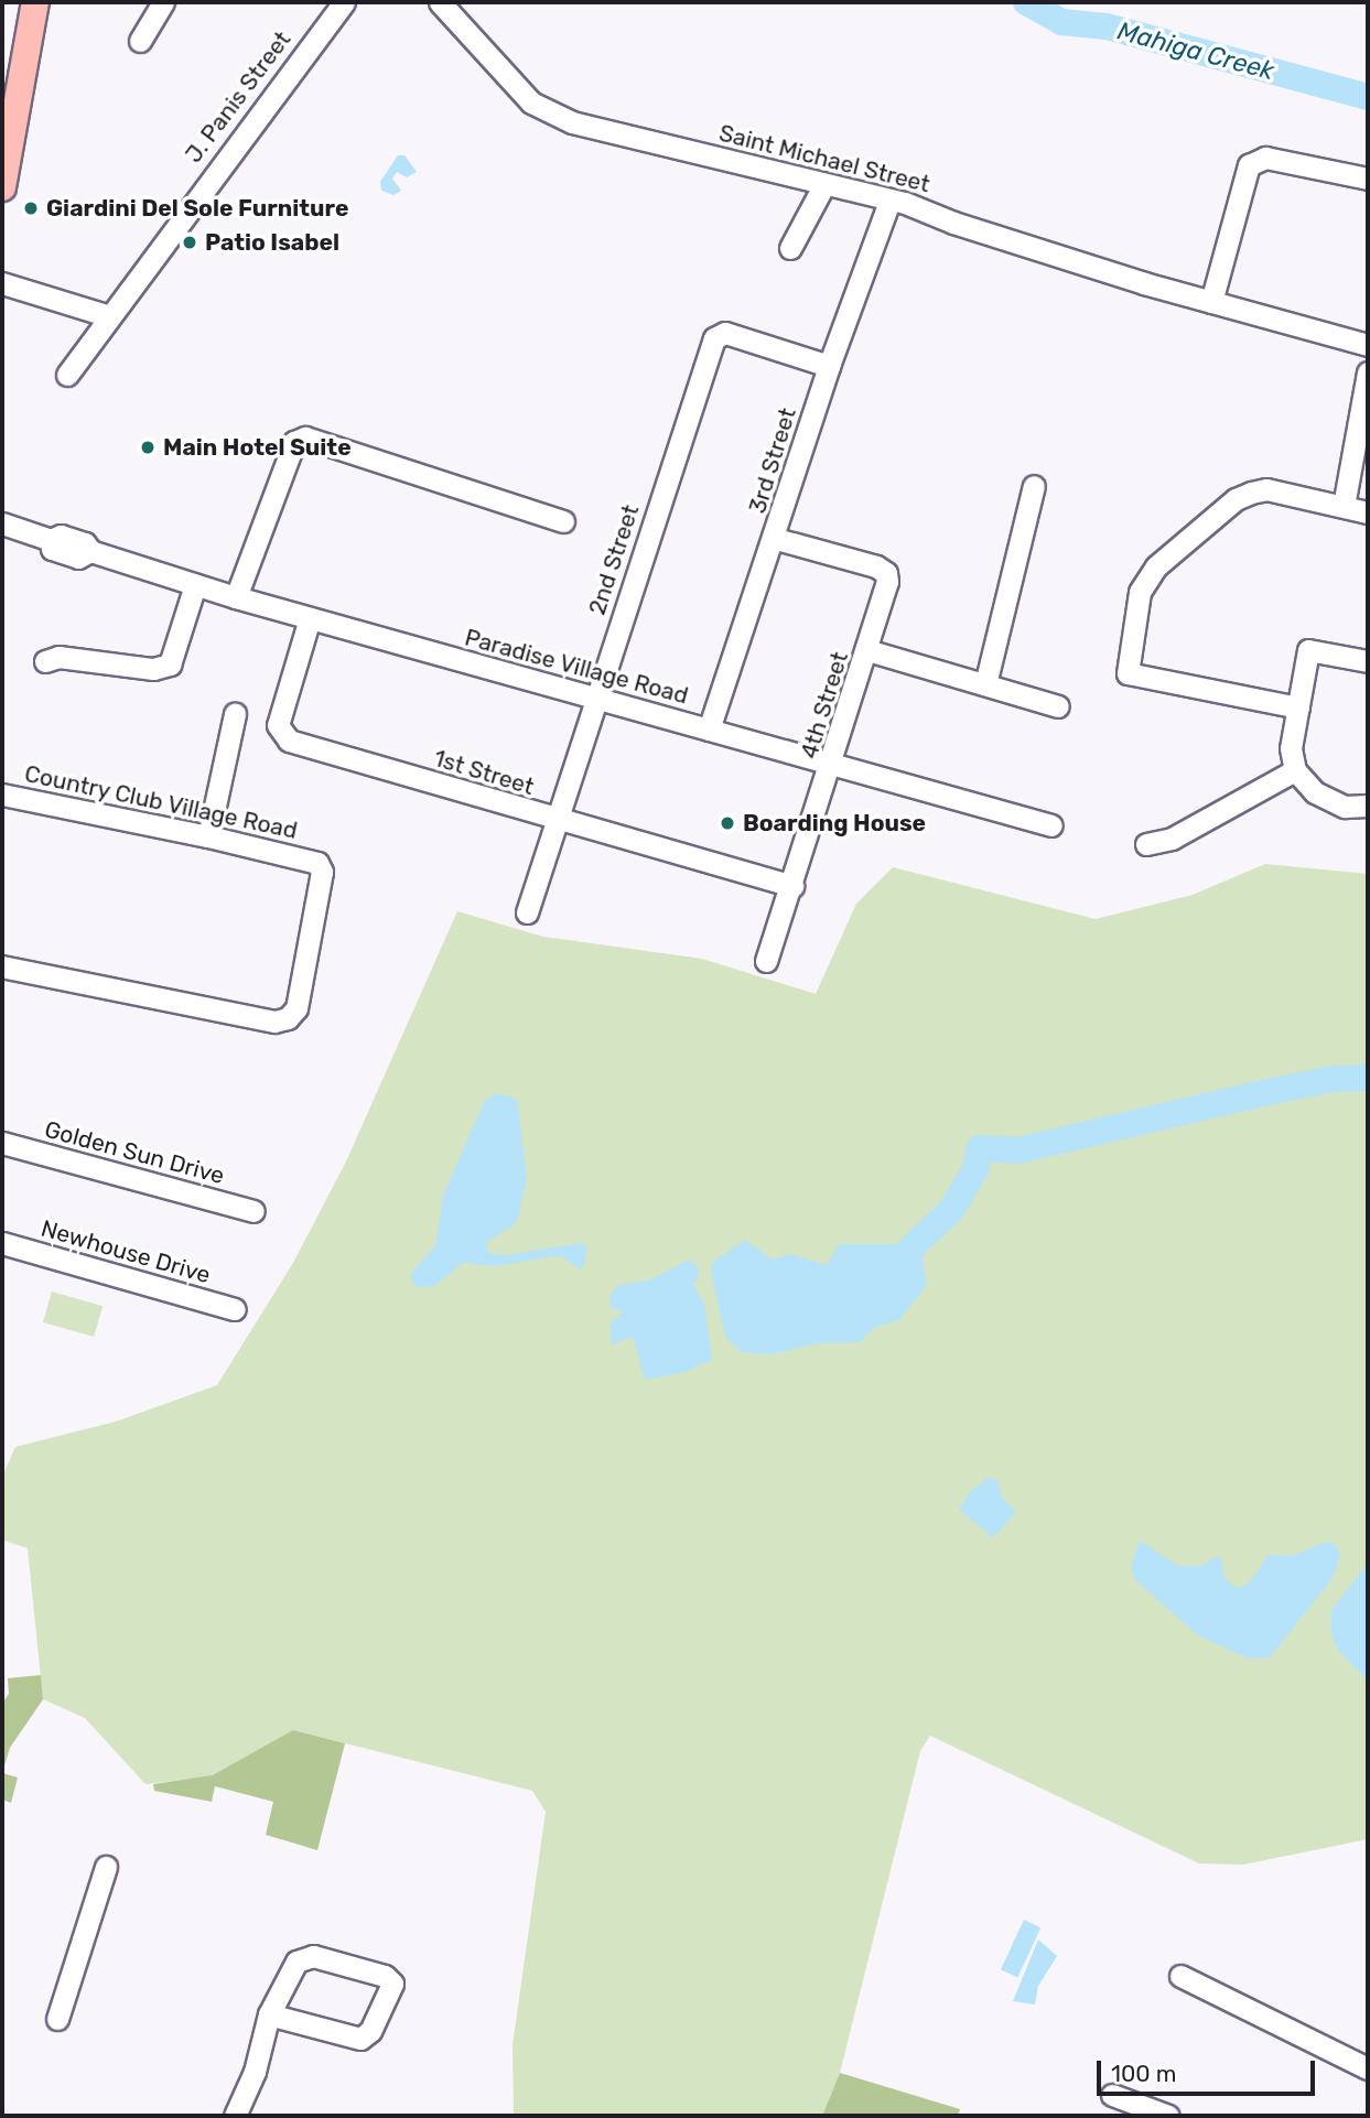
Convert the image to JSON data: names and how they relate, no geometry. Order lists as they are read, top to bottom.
{
  "streets": {
    "street": [
      "J. Panis Street",
      "Saint Michael Street",
      "3rd Street",
      "2nd Street",
      "Paradise Village Road",
      "4th Street",
      "1st Street",
      "Country Club Village Road",
      "Golden Sun Drive",
      "Newhouse Drive"
    ]
  },
  "crossings": [
    ["3rd Street", "2nd Street"],
    ["3rd Street", "Paradise Village Road"],
    ["3rd Street", "4th Street"],
    ["2nd Street", "Paradise Village Road"],
    ["2nd Street", "1st Street"],
    ["Paradise Village Road", "4th Street"],
    ["Paradise Village Road", "1st Street"],
    ["4th Street", "1st Street"]
  ],
  "water": ["Mahiga Creek"],
  "places": [
    "Giardini Del Sole Furniture",
    "Patio Isabel",
    "Main Hotel Suite",
    "Boarding House"
  ],
  "scale_bar": "100 m"
}
